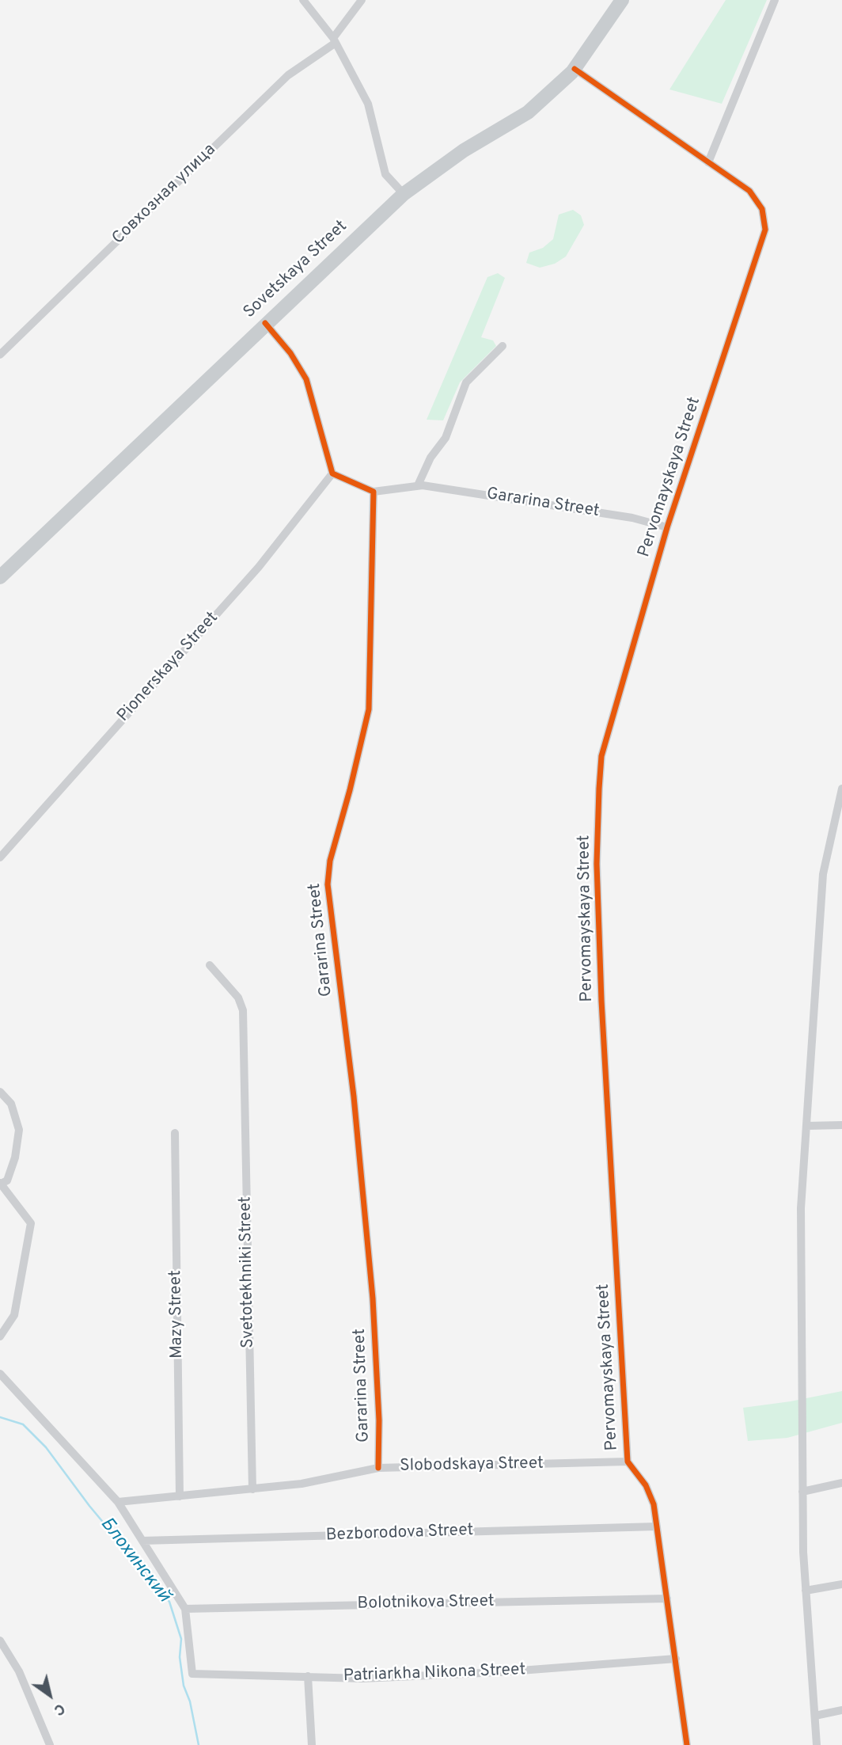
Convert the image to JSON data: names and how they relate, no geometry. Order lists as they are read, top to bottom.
{
  "streets": {
    "main road": ["Sovetskaya Street"],
    "street": [
      "Совхозная улица",
      "Pervomayskaya Street",
      "Gararina Street",
      "Pionerskaya Street",
      "Svetotekhniki Street",
      "Mazy Street",
      "Slobodskaya Street",
      "Bezborodova Street",
      "Bolotnikova Street",
      "Patriarkha Nikona Street"
    ]
  },
  "crossings": [
    ["Sovetskaya Street", "Pervomayskaya Street"],
    ["Pervomayskaya Street", "Gararina Street"],
    ["Pervomayskaya Street", "Slobodskaya Street"],
    ["Pervomayskaya Street", "Bezborodova Street"],
    ["Pervomayskaya Street", "Bolotnikova Street"],
    ["Pervomayskaya Street", "Patriarkha Nikona Street"],
    ["Gararina Street", "Slobodskaya Street"],
    ["Svetotekhniki Street", "Slobodskaya Street"],
    ["Mazy Street", "Slobodskaya Street"],
    ["Bolotnikova Street", "Patriarkha Nikona Street"]
  ],
  "water": ["Блохинский"],
  "north": "bottom right"
}
